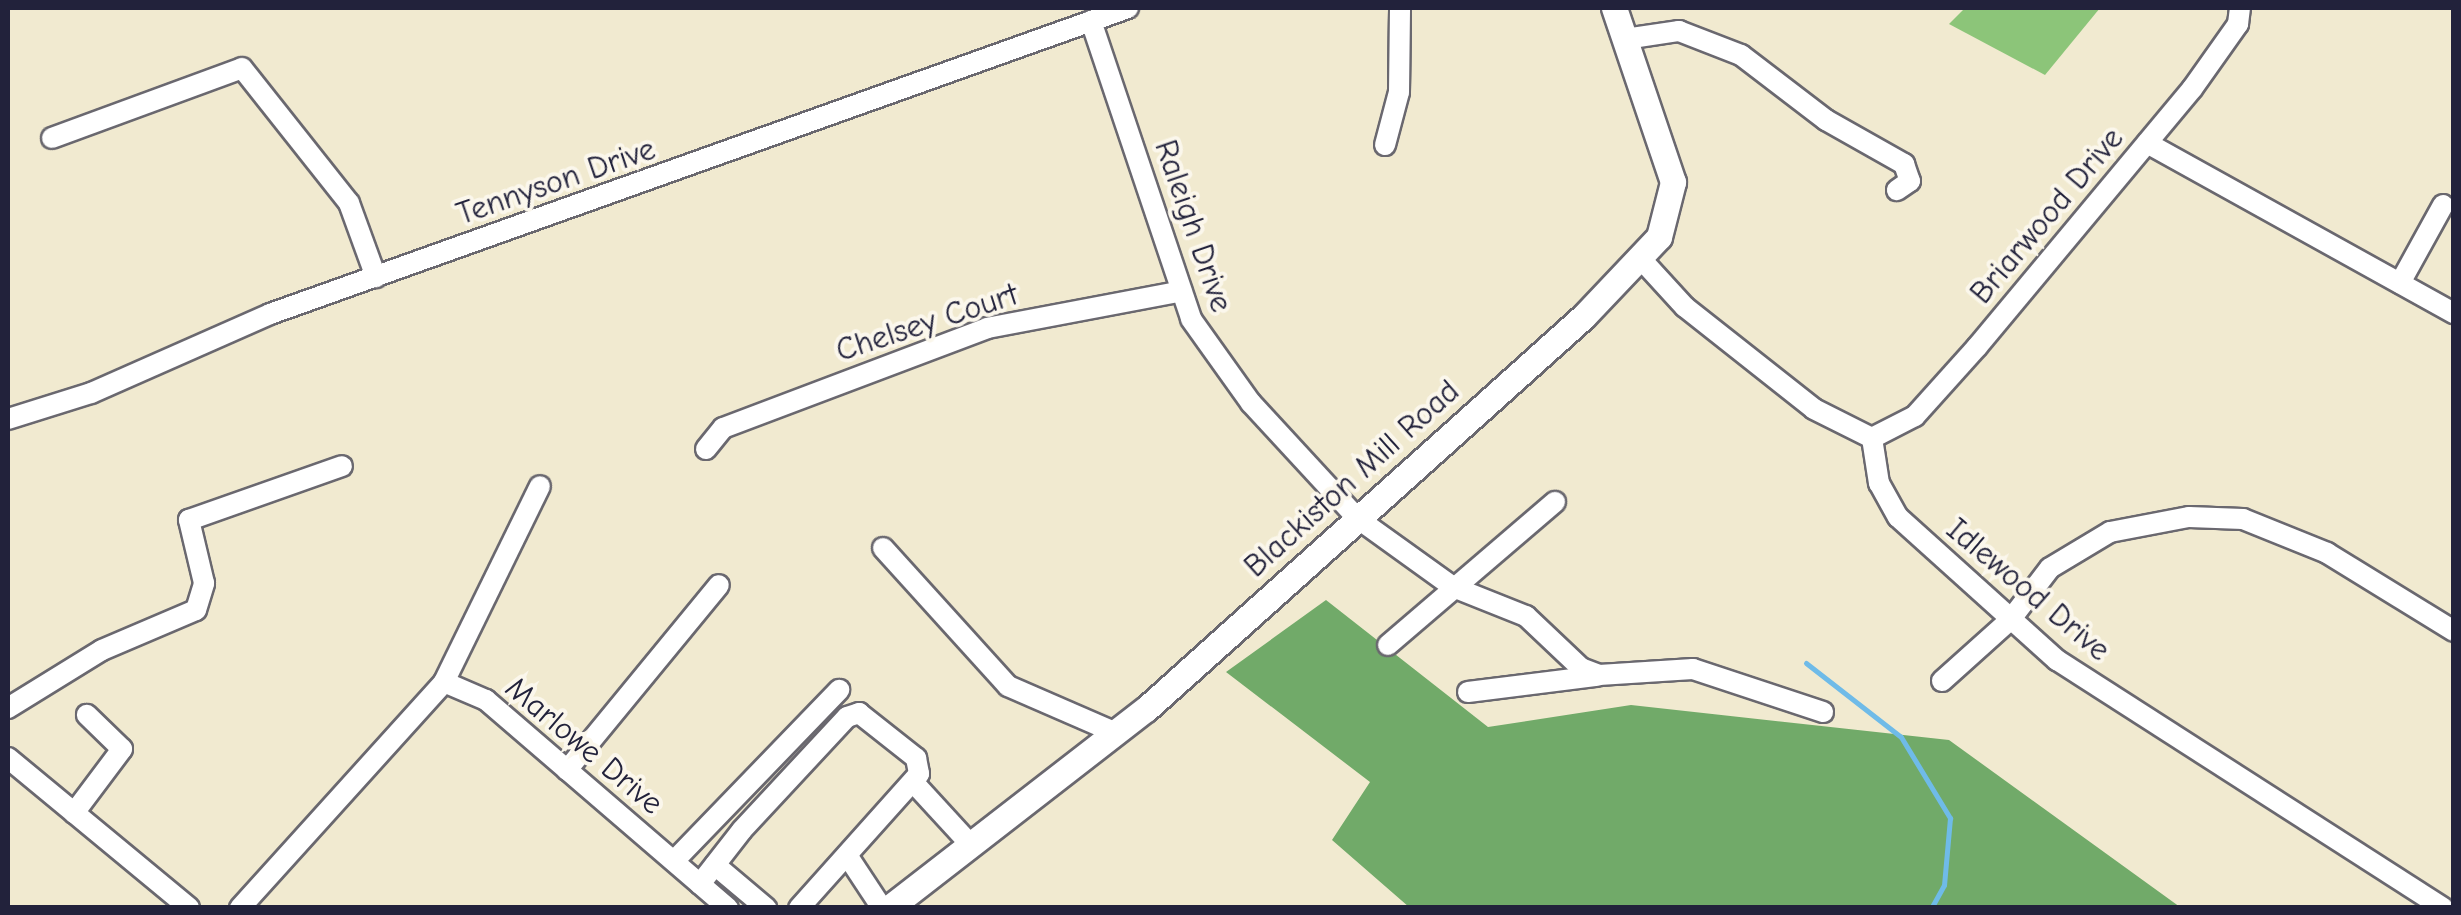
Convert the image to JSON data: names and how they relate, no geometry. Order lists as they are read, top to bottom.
{
  "streets": {
    "main road": ["Blackiston Mill Road"],
    "street": [
      "Tennyson Drive",
      "Briarwood Drive",
      "Raleigh Drive",
      "Chelsey Court",
      "Idlewood Drive",
      "Marlowe Drive"
    ]
  },
  "crossings": [
    ["Tennyson Drive", "Raleigh Drive"],
    ["Briarwood Drive", "Idlewood Drive"],
    ["Raleigh Drive", "Chelsey Court"],
    ["Raleigh Drive", "Blackiston Mill Road"]
  ]
}
